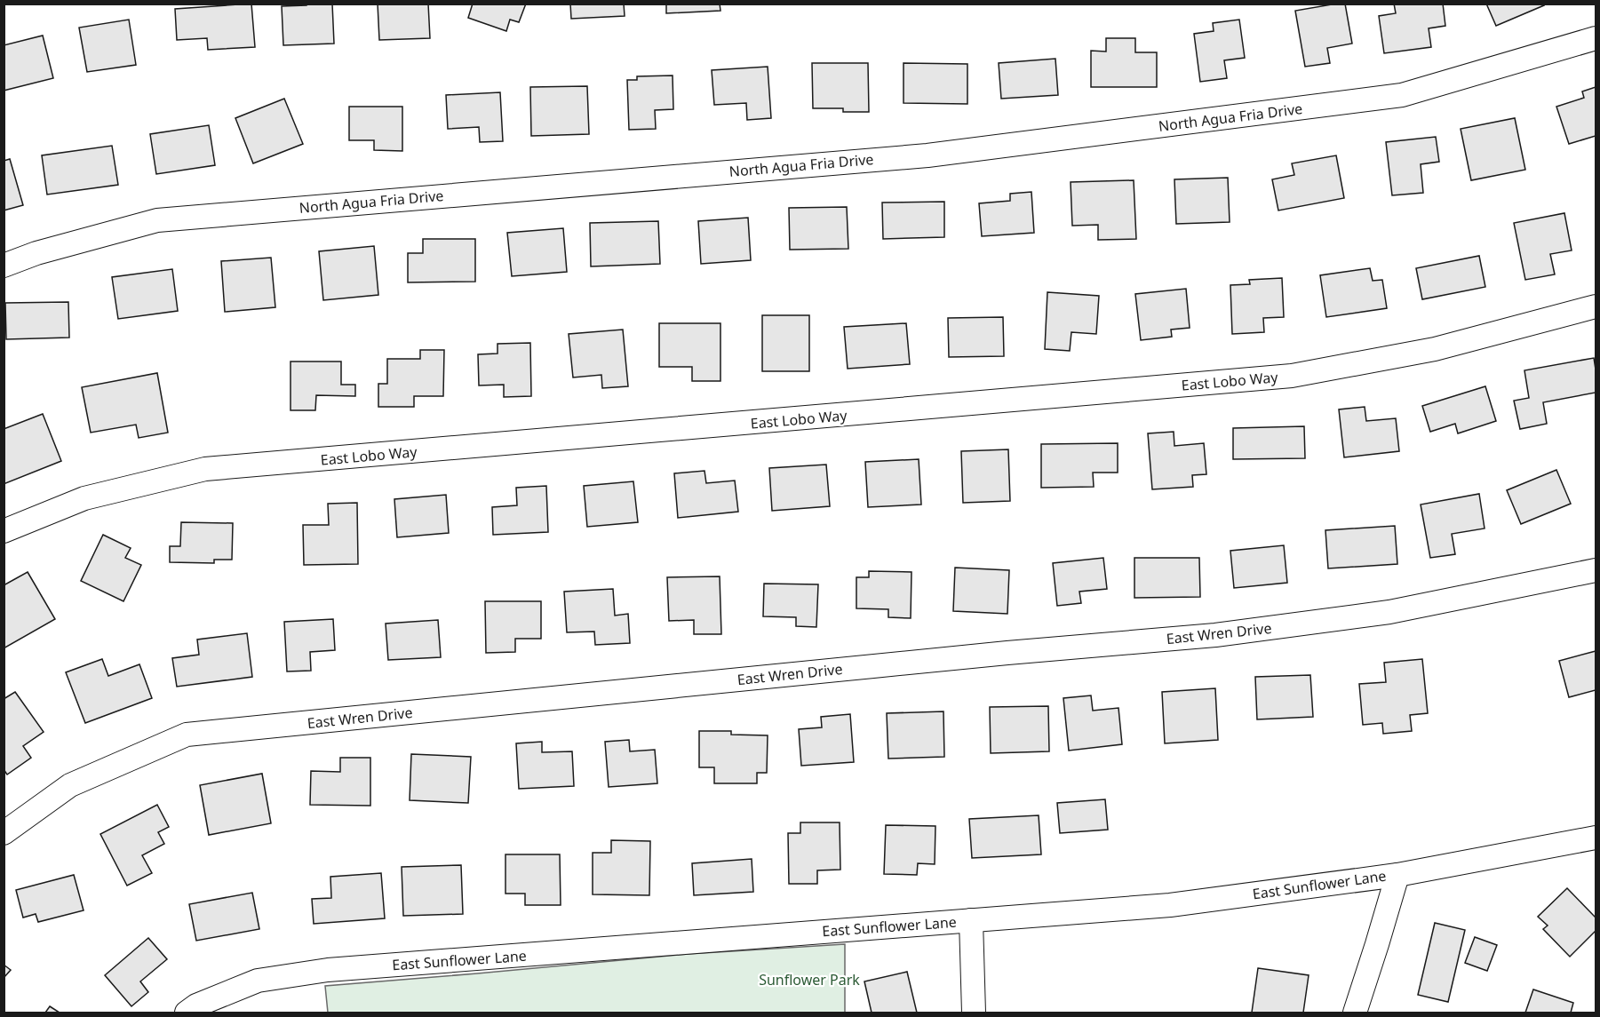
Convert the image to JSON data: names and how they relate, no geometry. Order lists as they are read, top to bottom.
{
  "streets": {
    "street": [
      "North Agua Fria Drive",
      "East Lobo Way",
      "East Wren Drive",
      "East Sunflower Lane"
    ]
  },
  "parks": ["Sunflower Park"]
}
